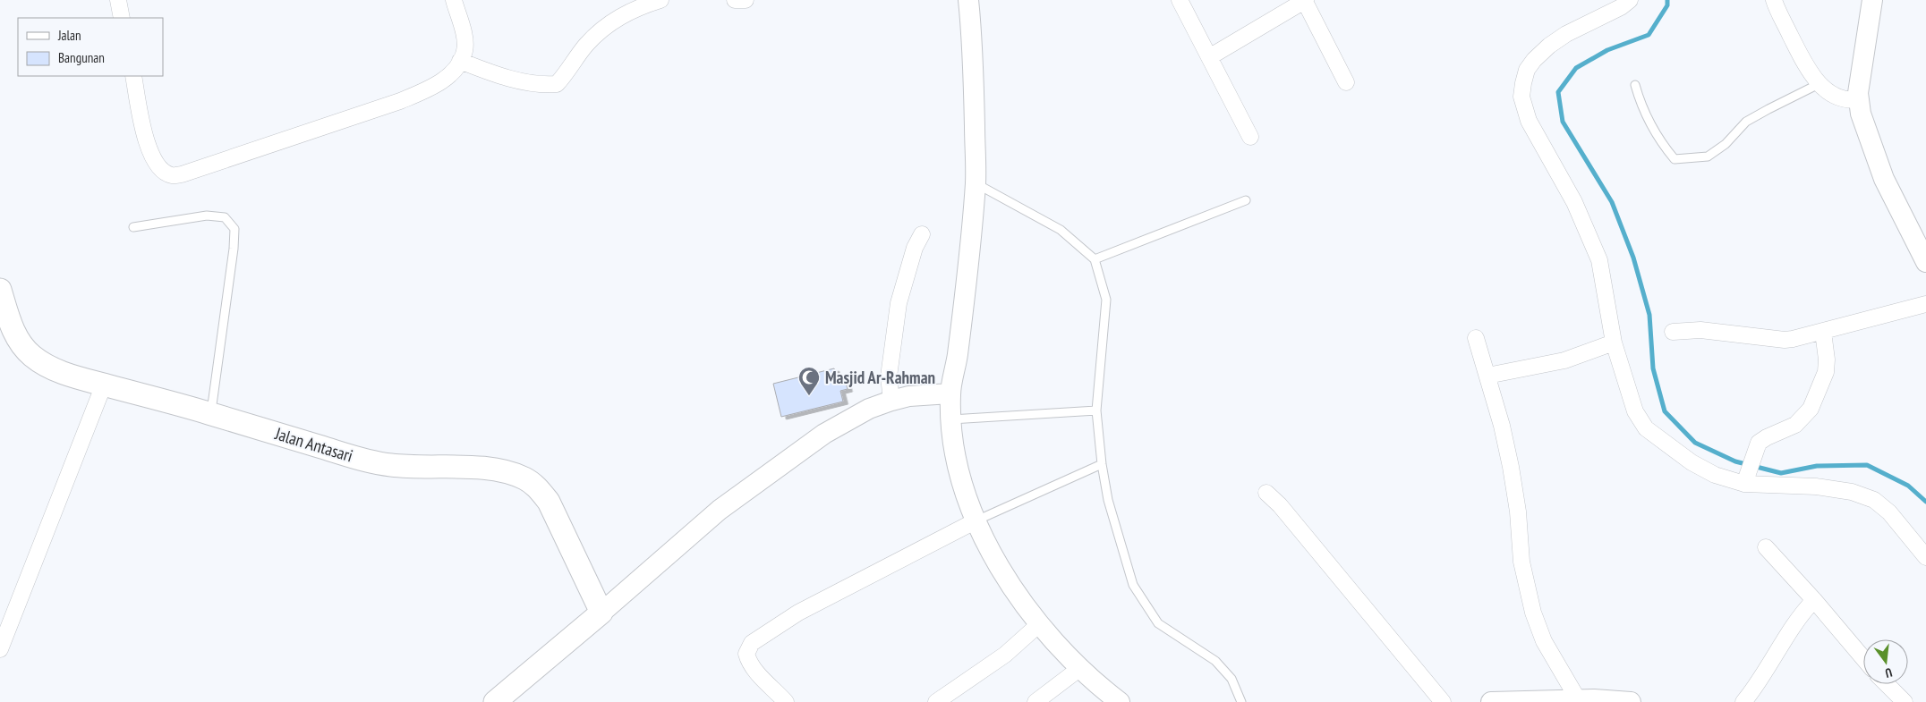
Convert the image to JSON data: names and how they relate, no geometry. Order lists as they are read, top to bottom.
{
  "streets": {
    "main road": ["Jalan Antasari"]
  },
  "places": {
    "mosque": ["Masjid Ar-Rahman"]
  },
  "legend": ["Jalan", "Bangunan"],
  "north": "bottom"
}
